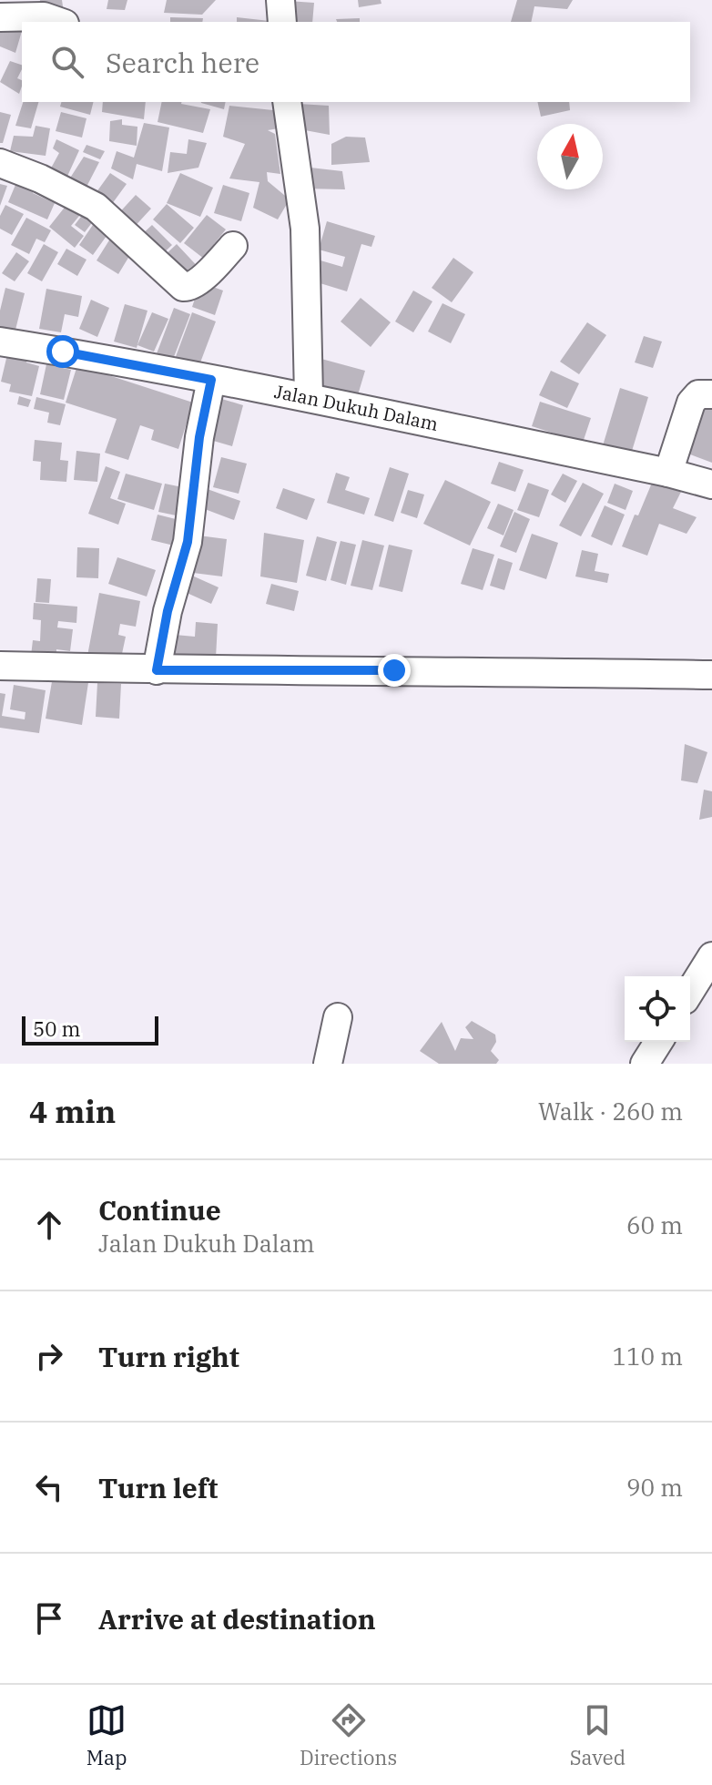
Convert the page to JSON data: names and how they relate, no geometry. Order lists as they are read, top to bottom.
{
  "streets": {
    "street": ["Jalan Dukuh Dalam"]
  },
  "scale_bar": "50 m",
  "north": "top",
  "page": {
    "search": "Search here",
    "scale": "50 m",
    "heading": ["4 min", "Walk · 260 m"],
    "list": [
      ["Continue", "Jalan Dukuh Dalam", "60 m"],
      ["Turn right", "110 m"],
      ["Turn left", "90 m"],
      "Arrive at destination"
    ],
    "nav": ["Map", "Directions", "Saved"]
  }
}
